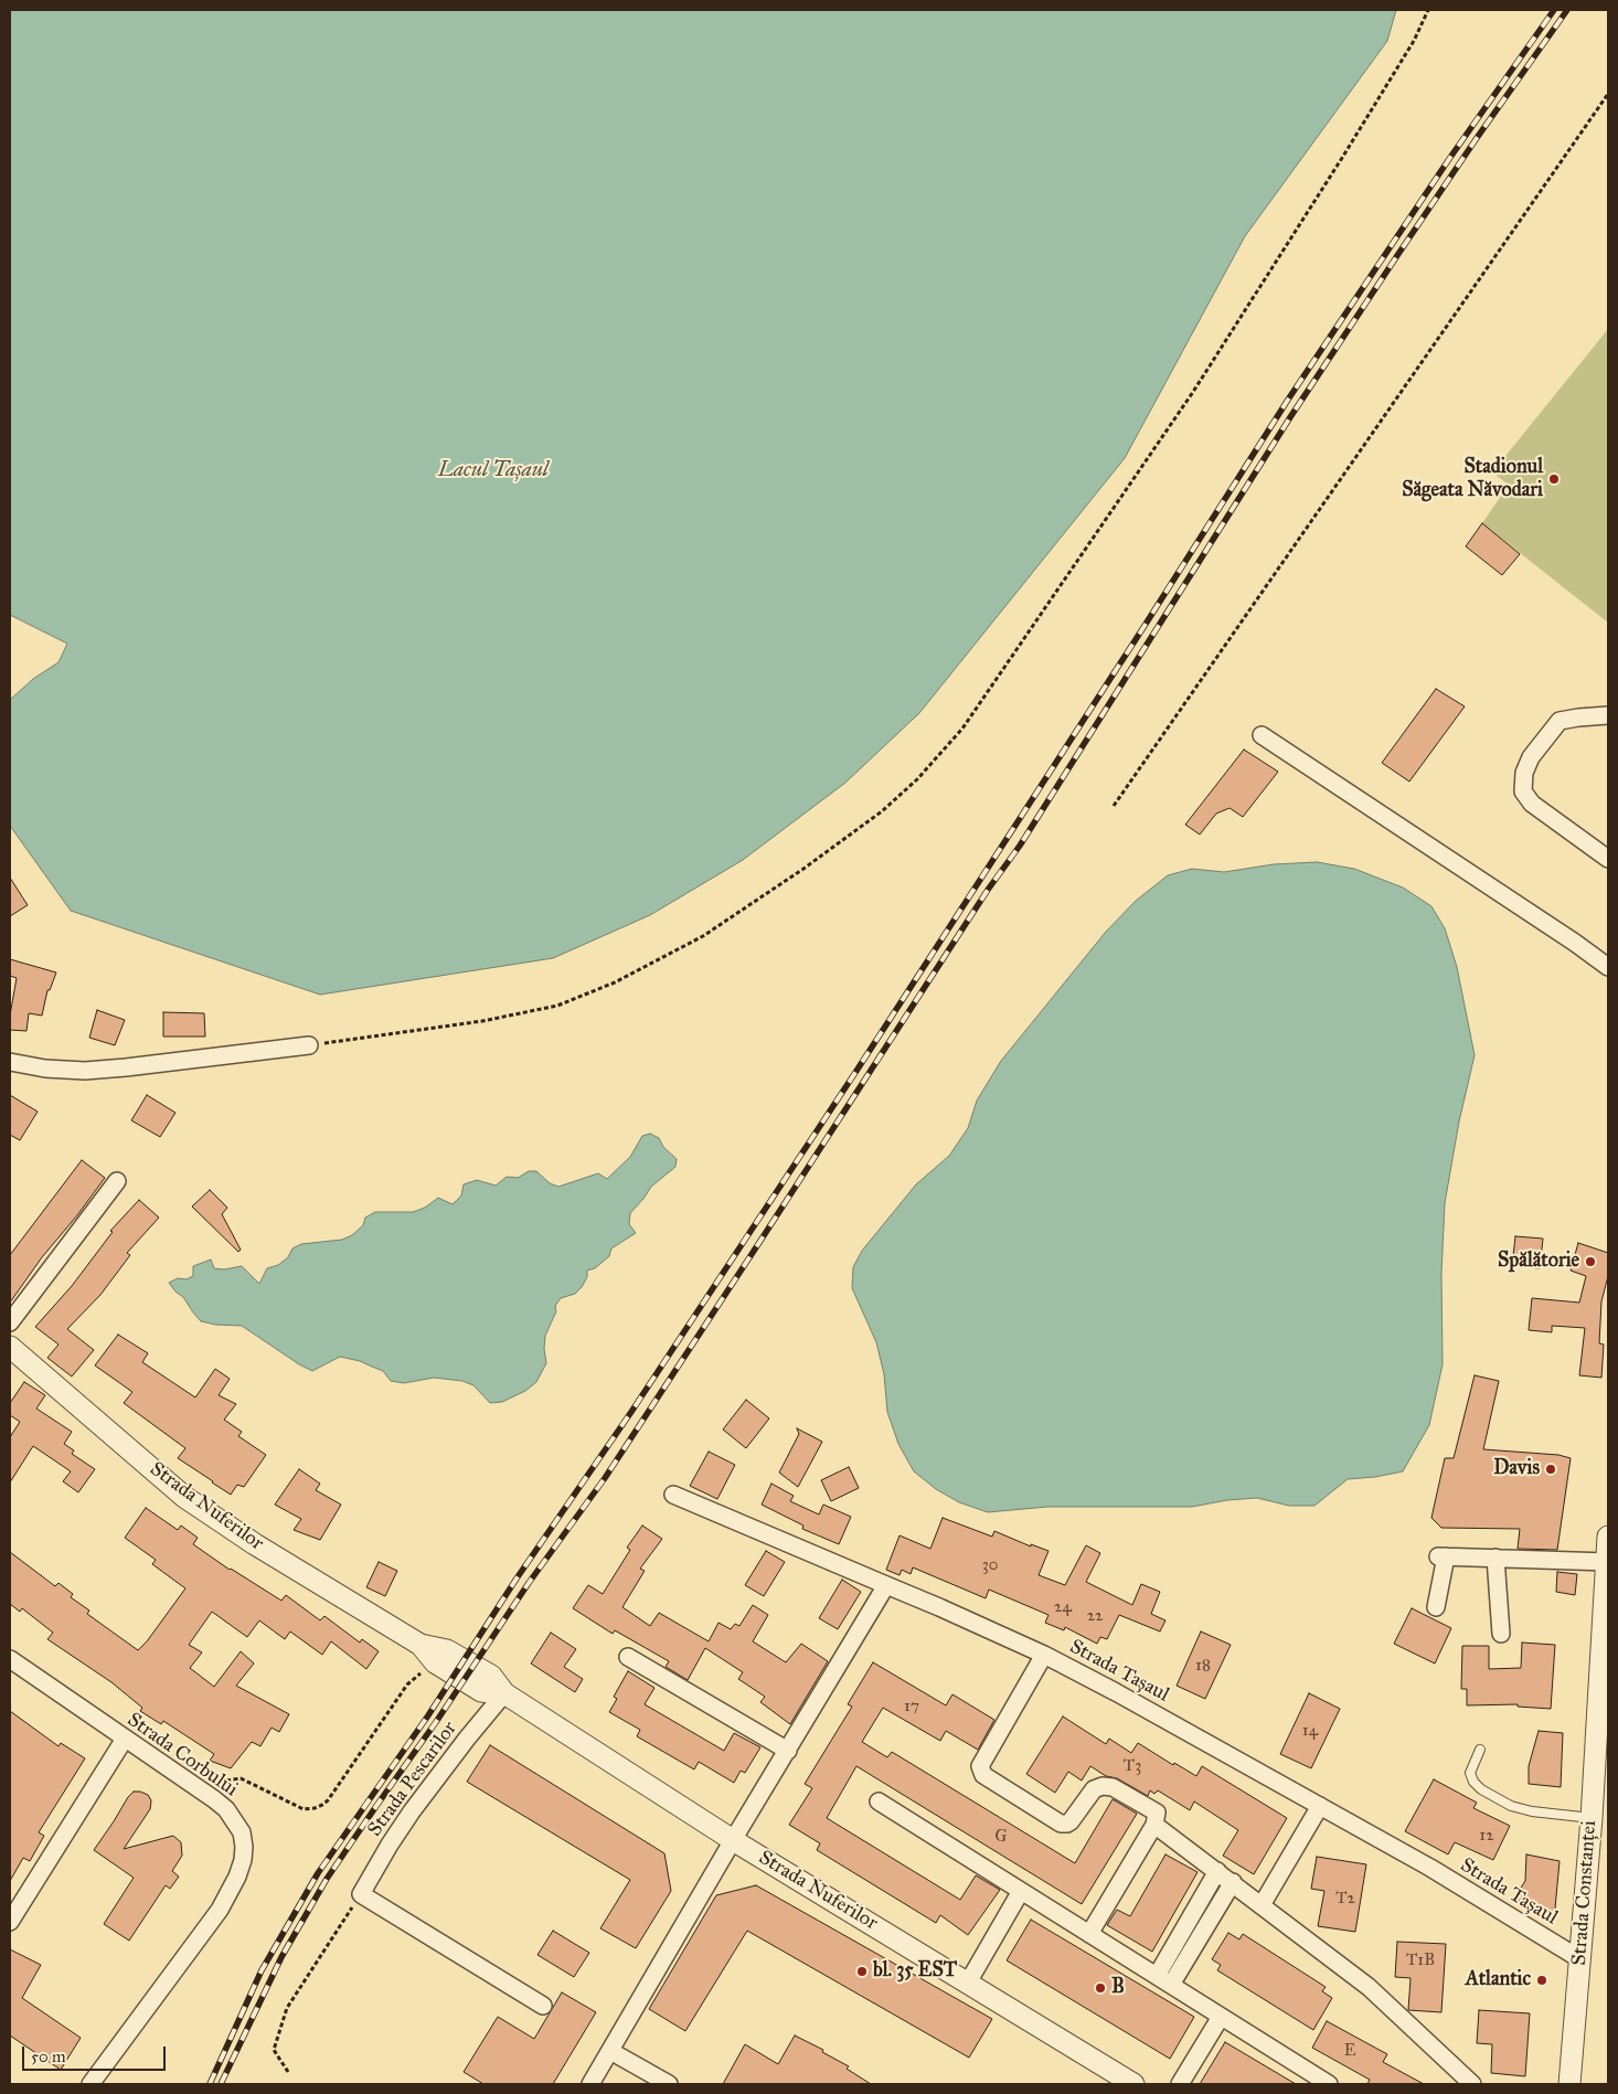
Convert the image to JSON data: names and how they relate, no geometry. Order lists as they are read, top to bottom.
{
  "streets": {
    "street": [
      "Strada Nuferilor",
      "Strada Tașaul",
      "Strada Corbului",
      "Strada Pescarilor",
      "Strada Constanței"
    ]
  },
  "crossings": [
    ["Strada Nuferilor", "Strada Pescarilor"],
    ["Strada Tașaul", "Strada Constanței"]
  ],
  "water": ["Lacul Tașaul"],
  "places": [
    "Stadionul Săgeata Năvodari",
    "Spălătorie",
    "Davis",
    "bl. 35 EST",
    "Atlantic",
    "B"
  ],
  "house_numbers": [
    "30",
    "24",
    "22",
    "18",
    "17",
    "14",
    "T3",
    "12",
    "G",
    "T2",
    "T1B",
    "E"
  ],
  "scale_bar": "50 m"
}
